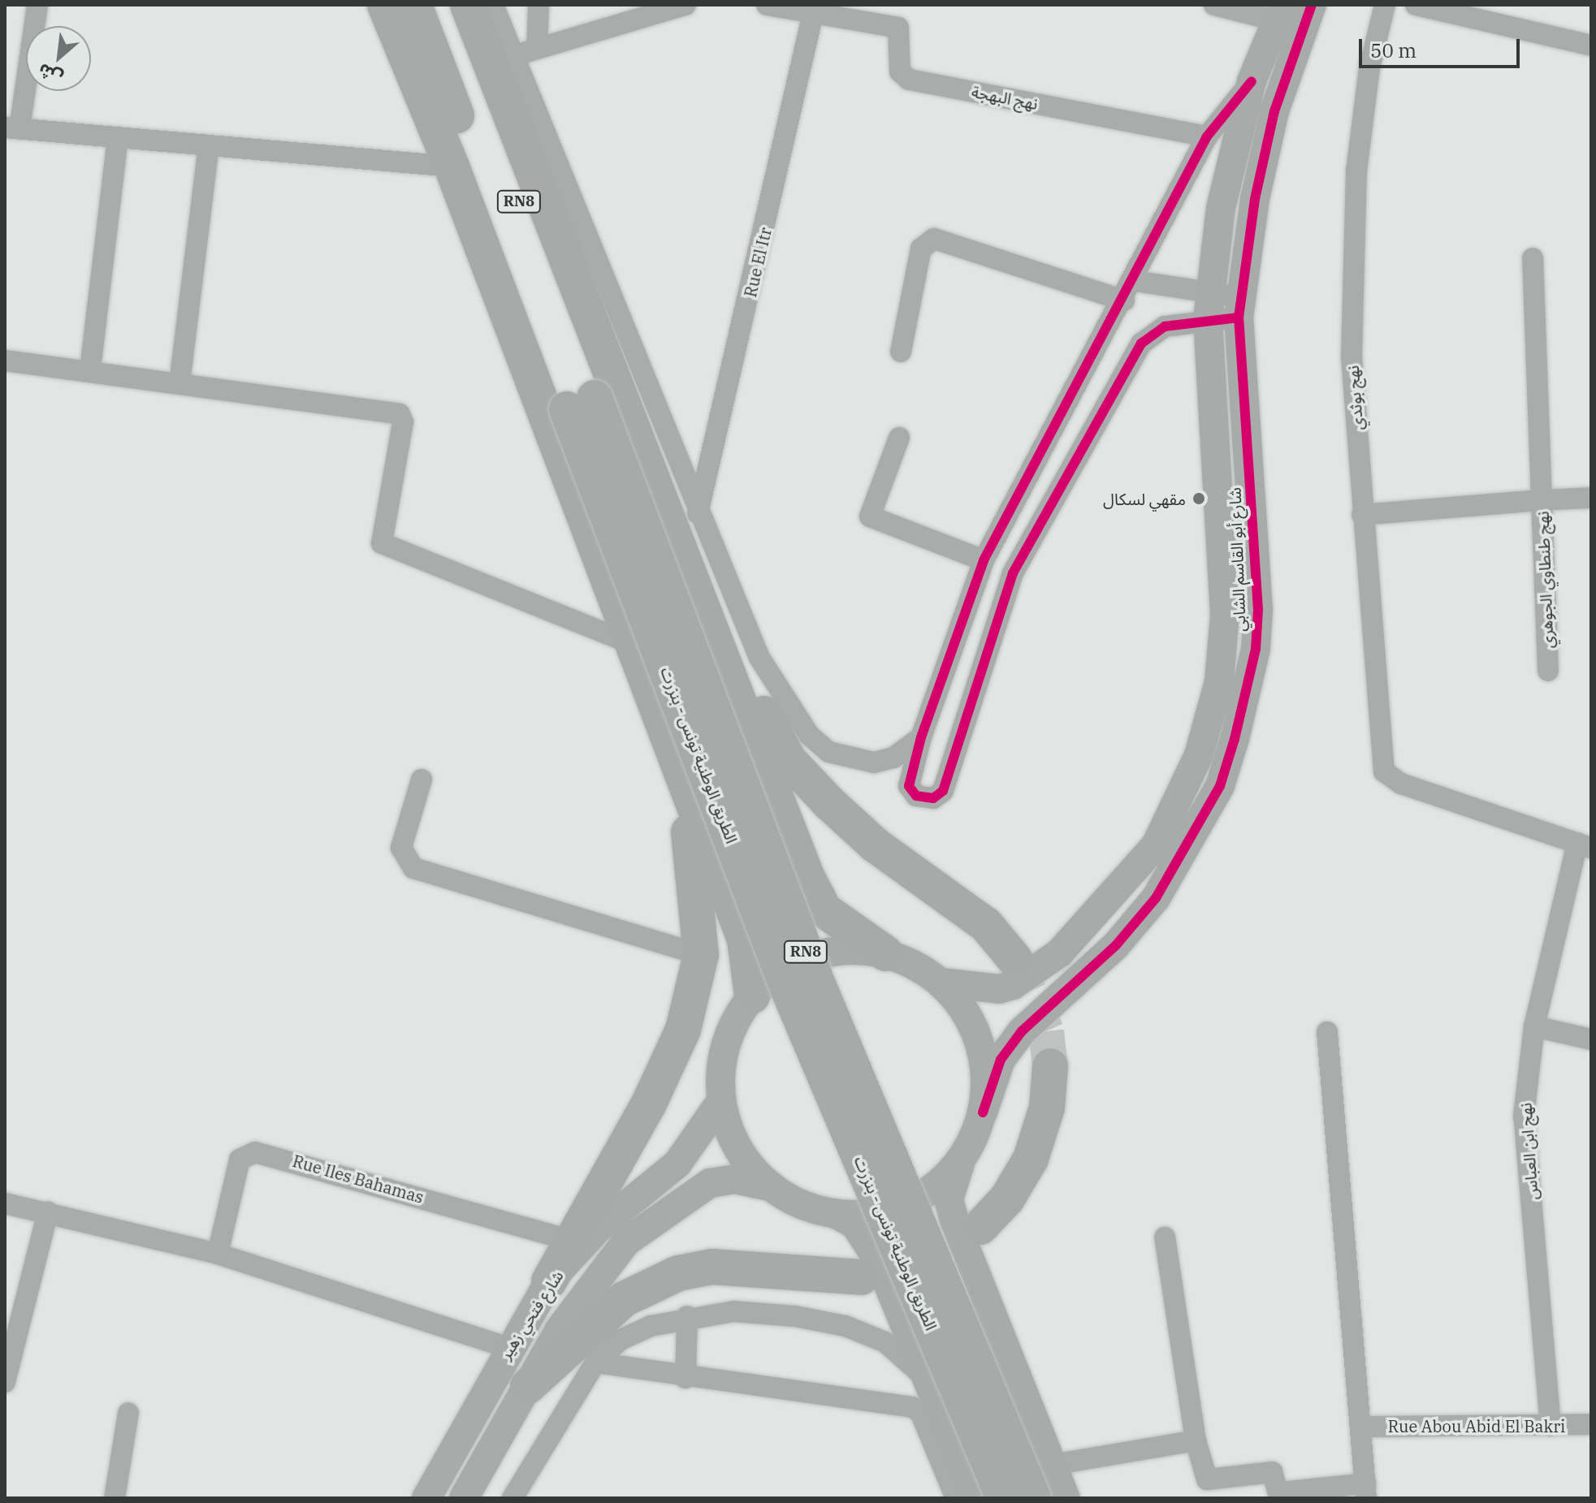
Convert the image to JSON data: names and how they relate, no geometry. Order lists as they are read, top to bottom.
{
  "streets": {
    "highway": ["RN8", "الطريق الوطنية تونس - بنزرت"],
    "street": [
      "نهج البهجة",
      "Rue El Itr",
      "نهج بوثدي",
      "شارع أبو القاسم الشابي",
      "نهج طنطاوي الجوهري",
      "نهج ابن العباس",
      "Rue Iles Bahamas",
      "شارع فتحي زهير",
      "Rue Abou Abid El Bakri"
    ]
  },
  "crossings": [
    ["نهج بوثدي", "نهج ابن العباس"],
    ["نهج ابن العباس", "Rue Abou Abid El Bakri"]
  ],
  "places": ["مقهي لسكال"],
  "scale_bar": "50 m",
  "north": "bottom left"
}
